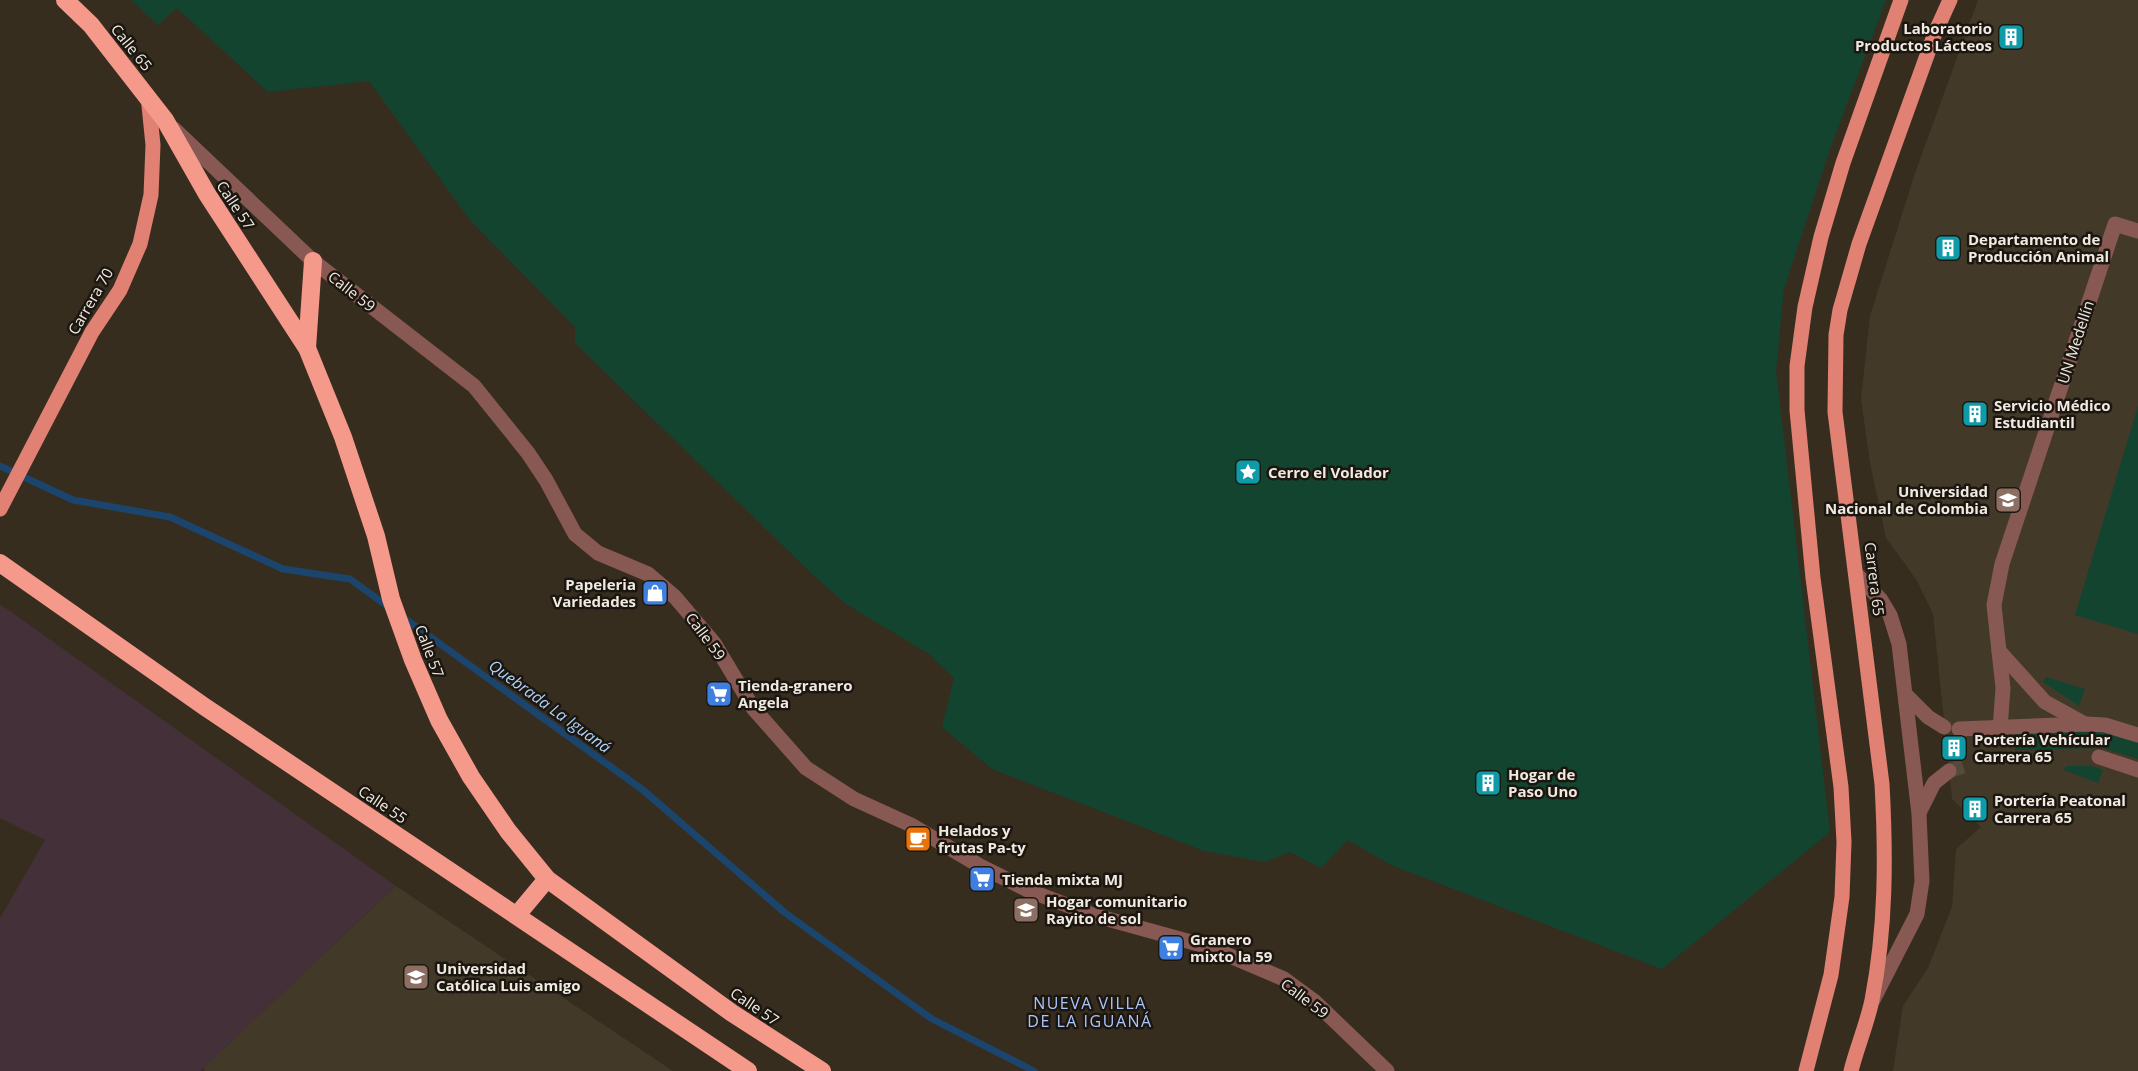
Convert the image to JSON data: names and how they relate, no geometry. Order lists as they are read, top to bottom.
{
  "streets": {
    "highway": ["Calle 65", "Calle 57", "Calle 55"],
    "main road": ["Carrera 70", "Carrera 65"],
    "street": ["Calle 59", "UN Medellín"]
  },
  "crossings": [
    ["Calle 65", "Calle 57"],
    ["Calle 65", "Calle 59"],
    ["Calle 65", "Carrera 70"],
    ["Calle 57", "Calle 59"]
  ],
  "districts": ["NUEVA VILLA DE LA IGUANÁ"],
  "water": ["Quebrada La Iguaná"],
  "places": {
    "building": [
      "Laboratorio Productos Lácteos",
      "Departamento de Producción Animal",
      "Servicio Médico Estudiantil",
      "Portería Vehícular Carrera 65",
      "Hogar de Paso Uno",
      "Portería Peatonal Carrera 65"
    ],
    "place": ["Cerro el Volador"],
    "school or university": ["Universidad Nacional de Colombia", "Hogar comunitario Rayito de sol", "Universidad Católica Luis amigo"],
    "shop": ["Papeleria Variedades"],
    "supermarket": ["Tienda-granero Angela", "Tienda mixta MJ", "Granero mixto la 59"],
    "cafe": ["Helados y frutas Pa-ty"]
  }
}
